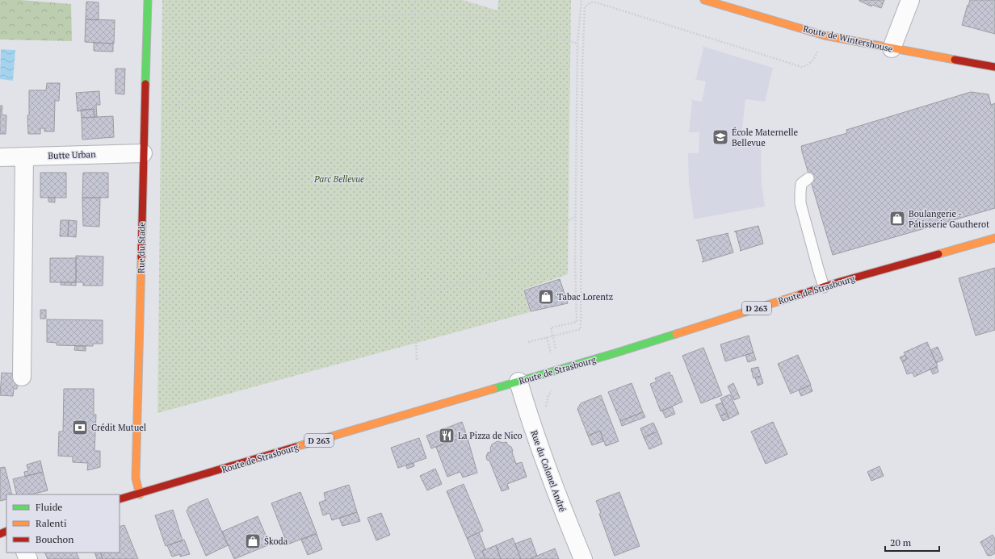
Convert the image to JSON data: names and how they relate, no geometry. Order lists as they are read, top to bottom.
{
  "streets": {
    "main road": [
      "Route de Wintershouse",
      "Rue du Stade",
      "Route de Strasbourg",
      "D 263"
    ],
    "street": ["Butte Urban", "Rue du Colonel André"]
  },
  "crossings": [
    ["Butte Urban", "Rue du Stade"],
    ["Rue du Stade", "Route de Strasbourg"],
    ["Route de Strasbourg", "Rue du Colonel André"]
  ],
  "parks": ["Parc Bellevue"],
  "places": {
    "school or university": ["École Maternelle Bellevue"],
    "shop": ["Boulangerie - Pâtisserie Gautherot", "Tabac Lorentz", "Škoda"],
    "bank": ["Crédit Mutuel"],
    "restaurant": ["La Pizza de Nico"]
  },
  "legend": ["Fluide", "Ralenti", "Bouchon"],
  "scale_bar": "20 m"
}
